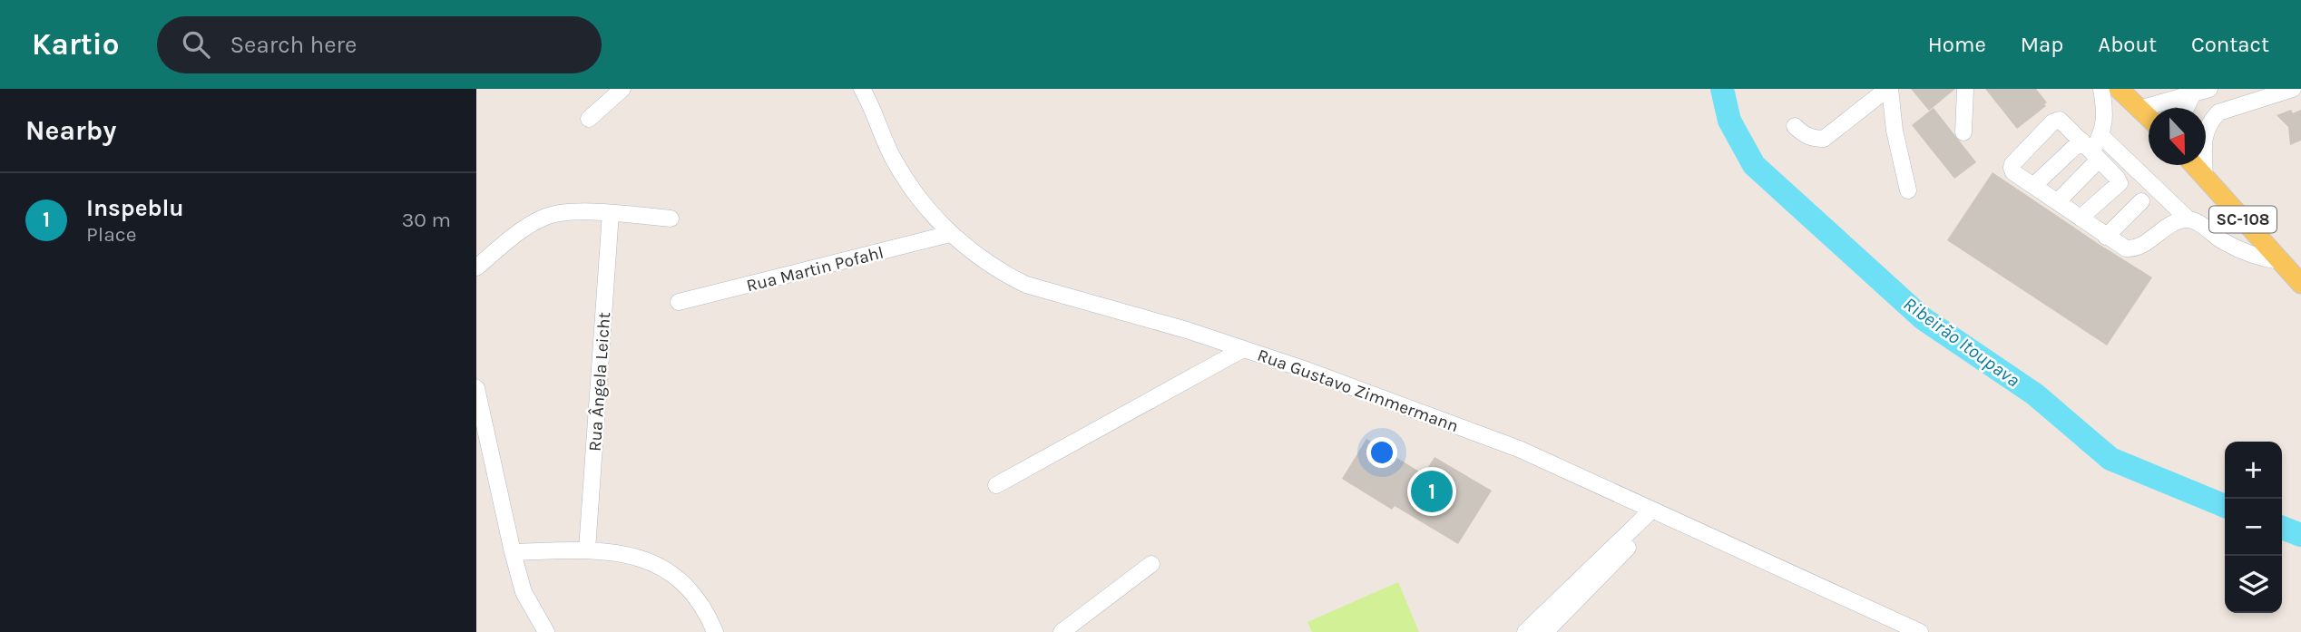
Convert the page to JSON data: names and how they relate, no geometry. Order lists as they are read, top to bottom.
{
  "streets": {
    "main road": ["SC-108"],
    "street": ["Rua Martin Pofahl", "Rua Ângela Leicht", "Rua Gustavo Zimmermann"]
  },
  "crossings": [
    ["Rua Martin Pofahl", "Rua Gustavo Zimmermann"]
  ],
  "water": ["Ribeirão Itoupava"],
  "north": "bottom",
  "page": {
    "header": "Kartio",
    "search": "Search here",
    "nav": [
      "Home",
      "Map",
      "About",
      "Contact"
    ],
    "heading": "Nearby",
    "list": [
      {
        "mark": "1",
        "name": "Inspeblu",
        "note": "Place",
        "value": "30 m"
      }
    ],
    "map_buttons": ["+", "−"],
    "pins": "1"
  }
}
